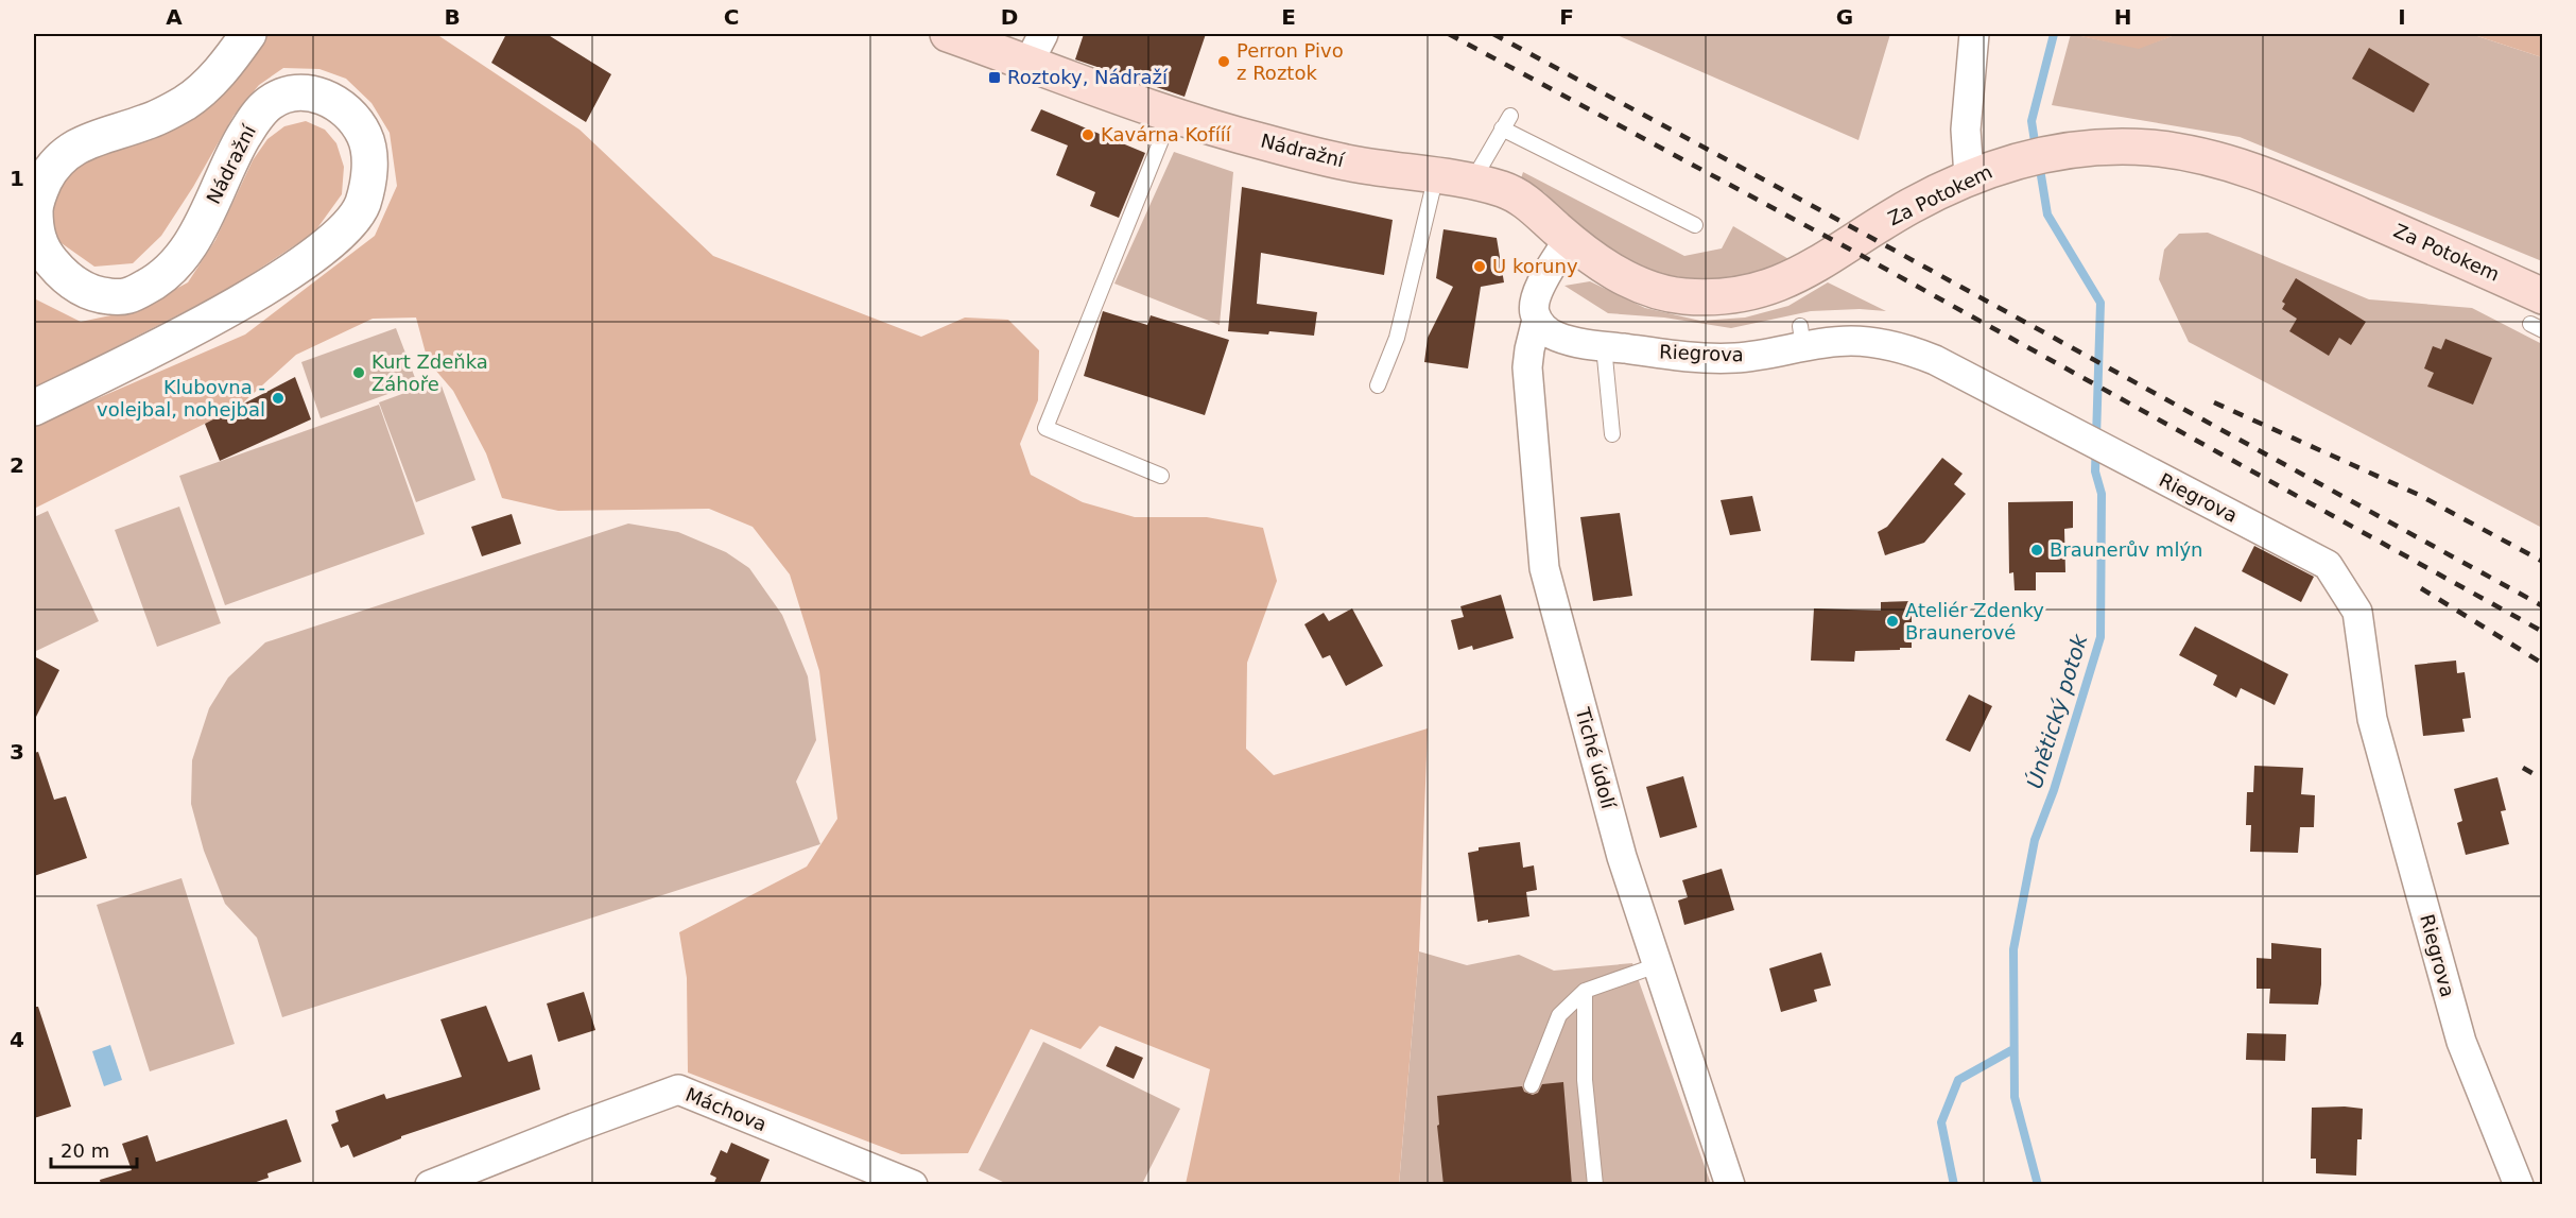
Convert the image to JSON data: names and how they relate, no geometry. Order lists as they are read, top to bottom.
{
  "streets": {
    "main road": ["Nádražní", "Za Potokem"],
    "street": ["Riegrova", "Tiché údolí", "Máchova"]
  },
  "crossings": [
    ["Nádražní", "Za Potokem"],
    ["Riegrova", "Tiché údolí"]
  ],
  "water": ["Únětický potok"],
  "places": {
    "other": [
      "Perron Pivo z Roztok",
      "Kavárna Kofííí",
      "U koruny",
      "Kurt Zdeňka Záhoře",
      "Klubovna - volejbal, nohejbal",
      "Braunerův mlýn",
      "Ateliér Zdenky Braunerové"
    ],
    "transit": ["Roztoky, Nádraží"]
  },
  "scale_bar": "20 m",
  "grid": {
    "columns": [
      "A",
      "B",
      "C",
      "D",
      "E",
      "F",
      "G",
      "H",
      "I"
    ],
    "rows": [
      "1",
      "2",
      "3",
      "4"
    ]
  }
}
